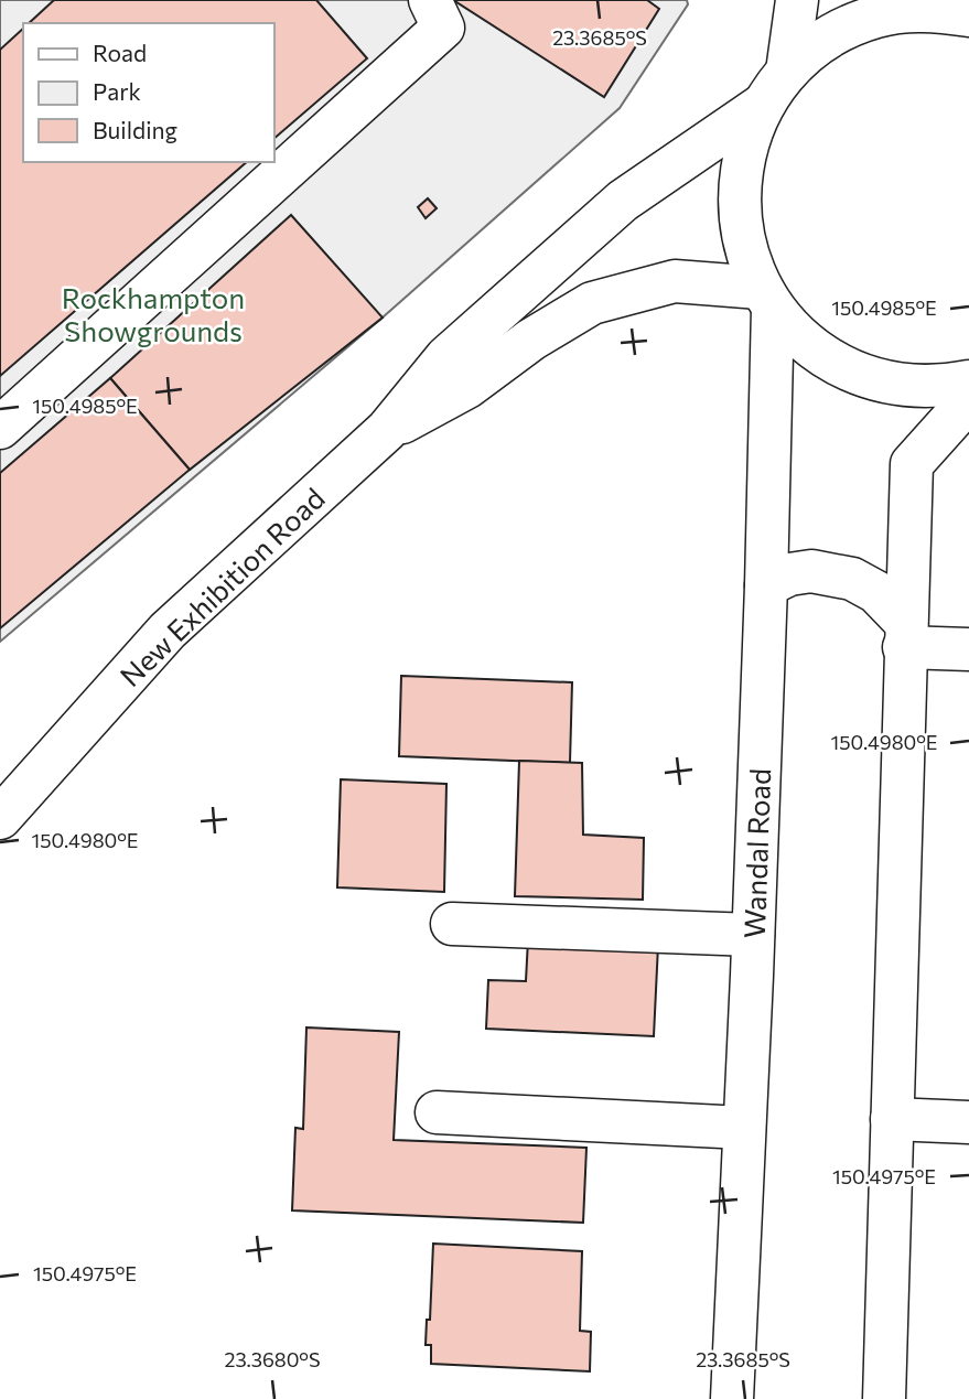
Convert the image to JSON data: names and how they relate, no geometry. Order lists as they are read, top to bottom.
{
  "streets": {
    "street": ["New Exhibition Road", "Wandal Road"]
  },
  "crossings": [
    ["New Exhibition Road", "Wandal Road"]
  ],
  "parks": ["Rockhampton Showgrounds"],
  "legend": ["Road", "Park", "Building"],
  "coordinates": [
    "23.3685°S",
    "150.4985°E",
    "150.4980°E",
    "150.4975°E",
    "23.3680°S"
  ]
}
